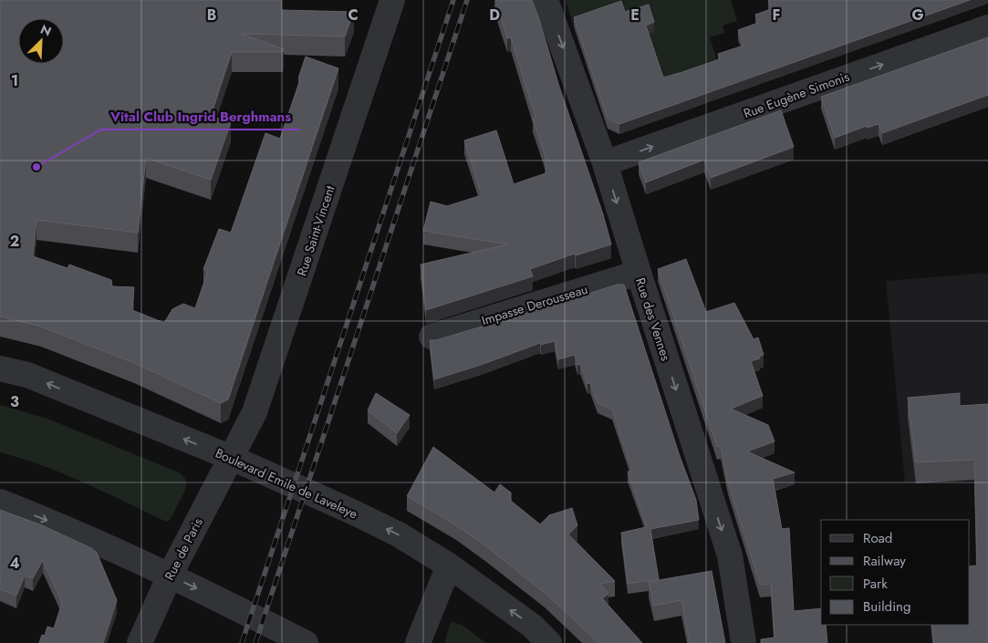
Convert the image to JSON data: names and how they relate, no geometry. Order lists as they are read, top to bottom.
{
  "streets": {
    "street": [
      "Rue Eugène Simonis",
      "Rue Saint-Vincent",
      "Impasse Derousseau",
      "Rue des Vennes",
      "Boulevard Emile de Laveleye",
      "Rue de Paris"
    ]
  },
  "crossings": [
    ["Rue Eugène Simonis", "Rue des Vennes"],
    ["Rue Saint-Vincent", "Boulevard Emile de Laveleye"],
    ["Rue Saint-Vincent", "Rue de Paris"],
    ["Impasse Derousseau", "Rue des Vennes"],
    ["Boulevard Emile de Laveleye", "Rue de Paris"]
  ],
  "one_way": ["Rue Eugène Simonis", "Rue des Vennes"],
  "places": ["Vital Club Ingrid Berghmans"],
  "legend": [
    "Road",
    "Railway",
    "Park",
    "Building"
  ],
  "north": "top right",
  "grid": {
    "columns": [
      "B",
      "C",
      "D",
      "E",
      "F",
      "G"
    ],
    "rows": [
      "1",
      "2",
      "3",
      "4"
    ]
  }
}
